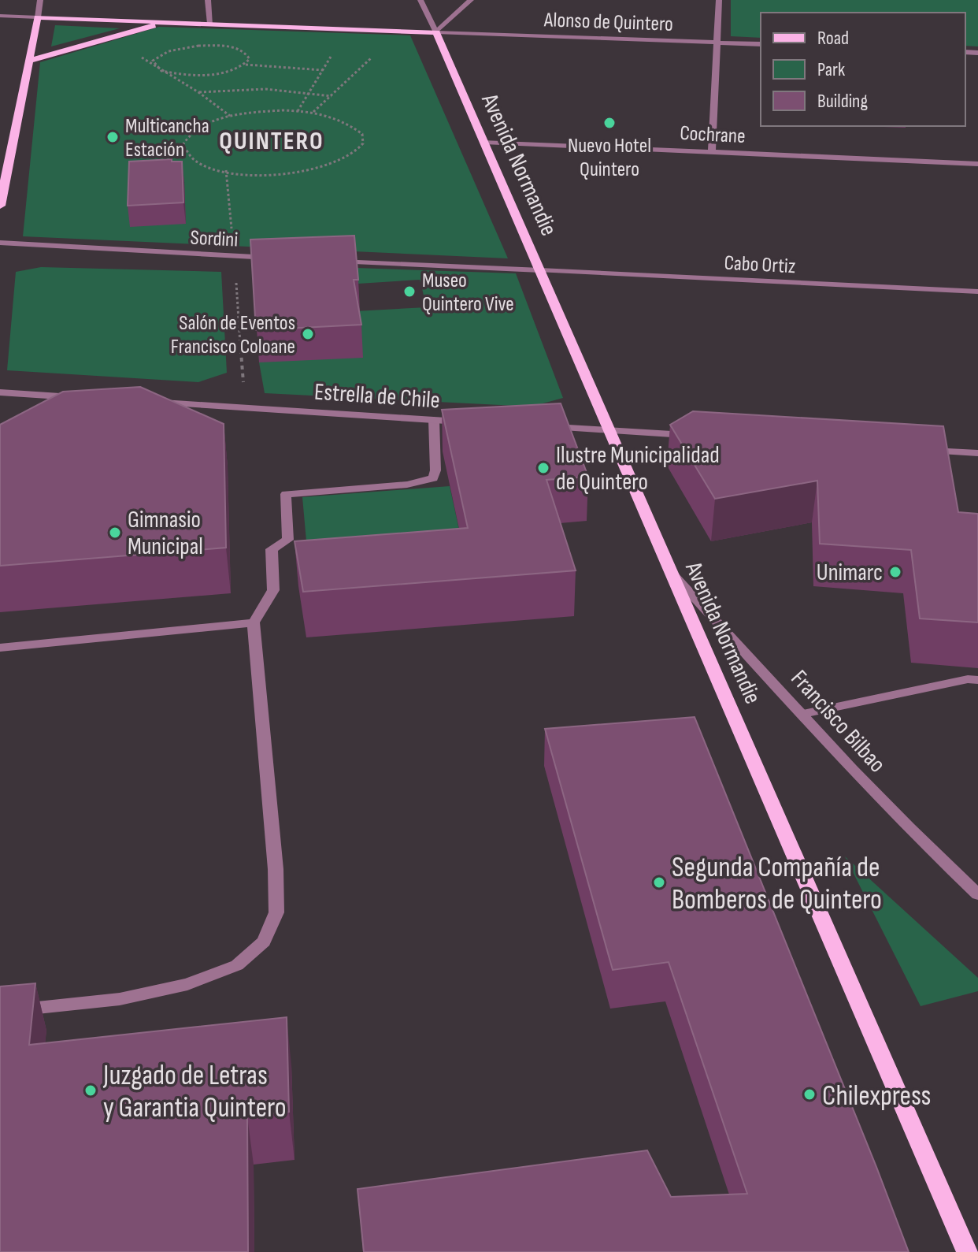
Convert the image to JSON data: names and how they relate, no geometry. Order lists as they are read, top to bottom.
{
  "streets": {
    "main road": ["Alonso de Quintero", "Avenida Normandie"],
    "street": [
      "Cochrane",
      "Sordini",
      "Cabo Ortiz",
      "Estrella de Chile",
      "Francisco Bilbao"
    ]
  },
  "crossings": [
    ["Alonso de Quintero", "Avenida Normandie"],
    ["Cochrane", "Avenida Normandie"],
    ["Avenida Normandie", "Cabo Ortiz"],
    ["Avenida Normandie", "Francisco Bilbao"]
  ],
  "districts": ["QUINTERO"],
  "places": [
    "Nuevo Hotel Quintero",
    "Multicancha Estación",
    "Museo Quintero Vive",
    "Salón de Eventos Francisco Coloane",
    "Ilustre Municipalidad de Quintero",
    "Gimnasio Municipal",
    "Unimarc",
    "Segunda Compañía de Bomberos de Quintero",
    "Juzgado de Letras y Garantia Quintero",
    "Chilexpress"
  ],
  "legend": ["Road", "Park", "Building"]
}
